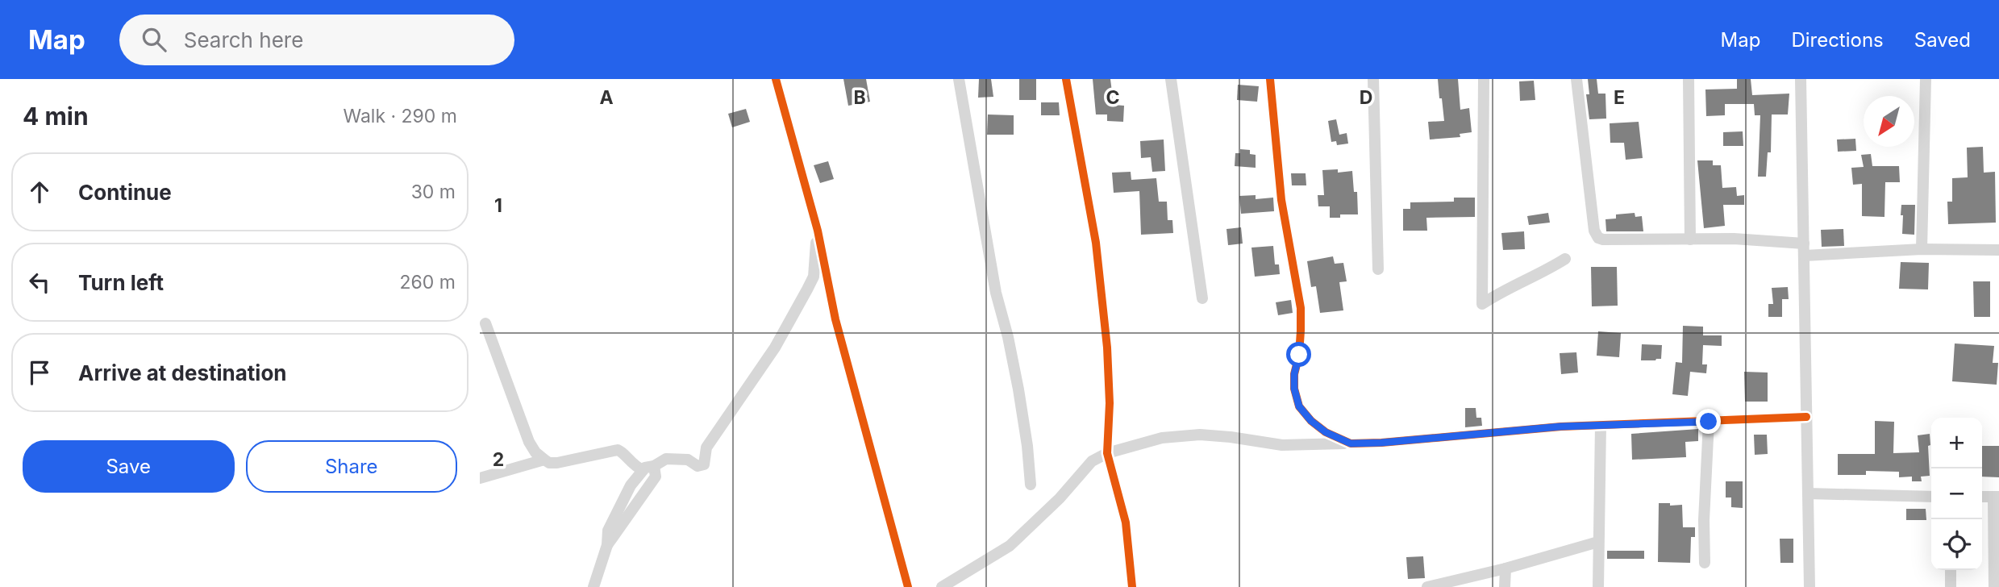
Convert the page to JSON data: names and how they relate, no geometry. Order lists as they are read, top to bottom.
{
  "north": "bottom left",
  "page": {
    "header": "Map",
    "search": "Search here",
    "nav": ["Map", "Directions", "Saved"],
    "heading": ["4 min", "Walk · 290 m"],
    "list": [
      ["Continue", "30 m"],
      ["Turn left", "260 m"],
      "Arrive at destination"
    ],
    "map_buttons": ["+", "−"],
    "buttons": ["Save", "Share"]
  },
  "grid": {
    "columns": [
      "A",
      "B",
      "C",
      "D",
      "E"
    ],
    "rows": ["1", "2"]
  }
}
